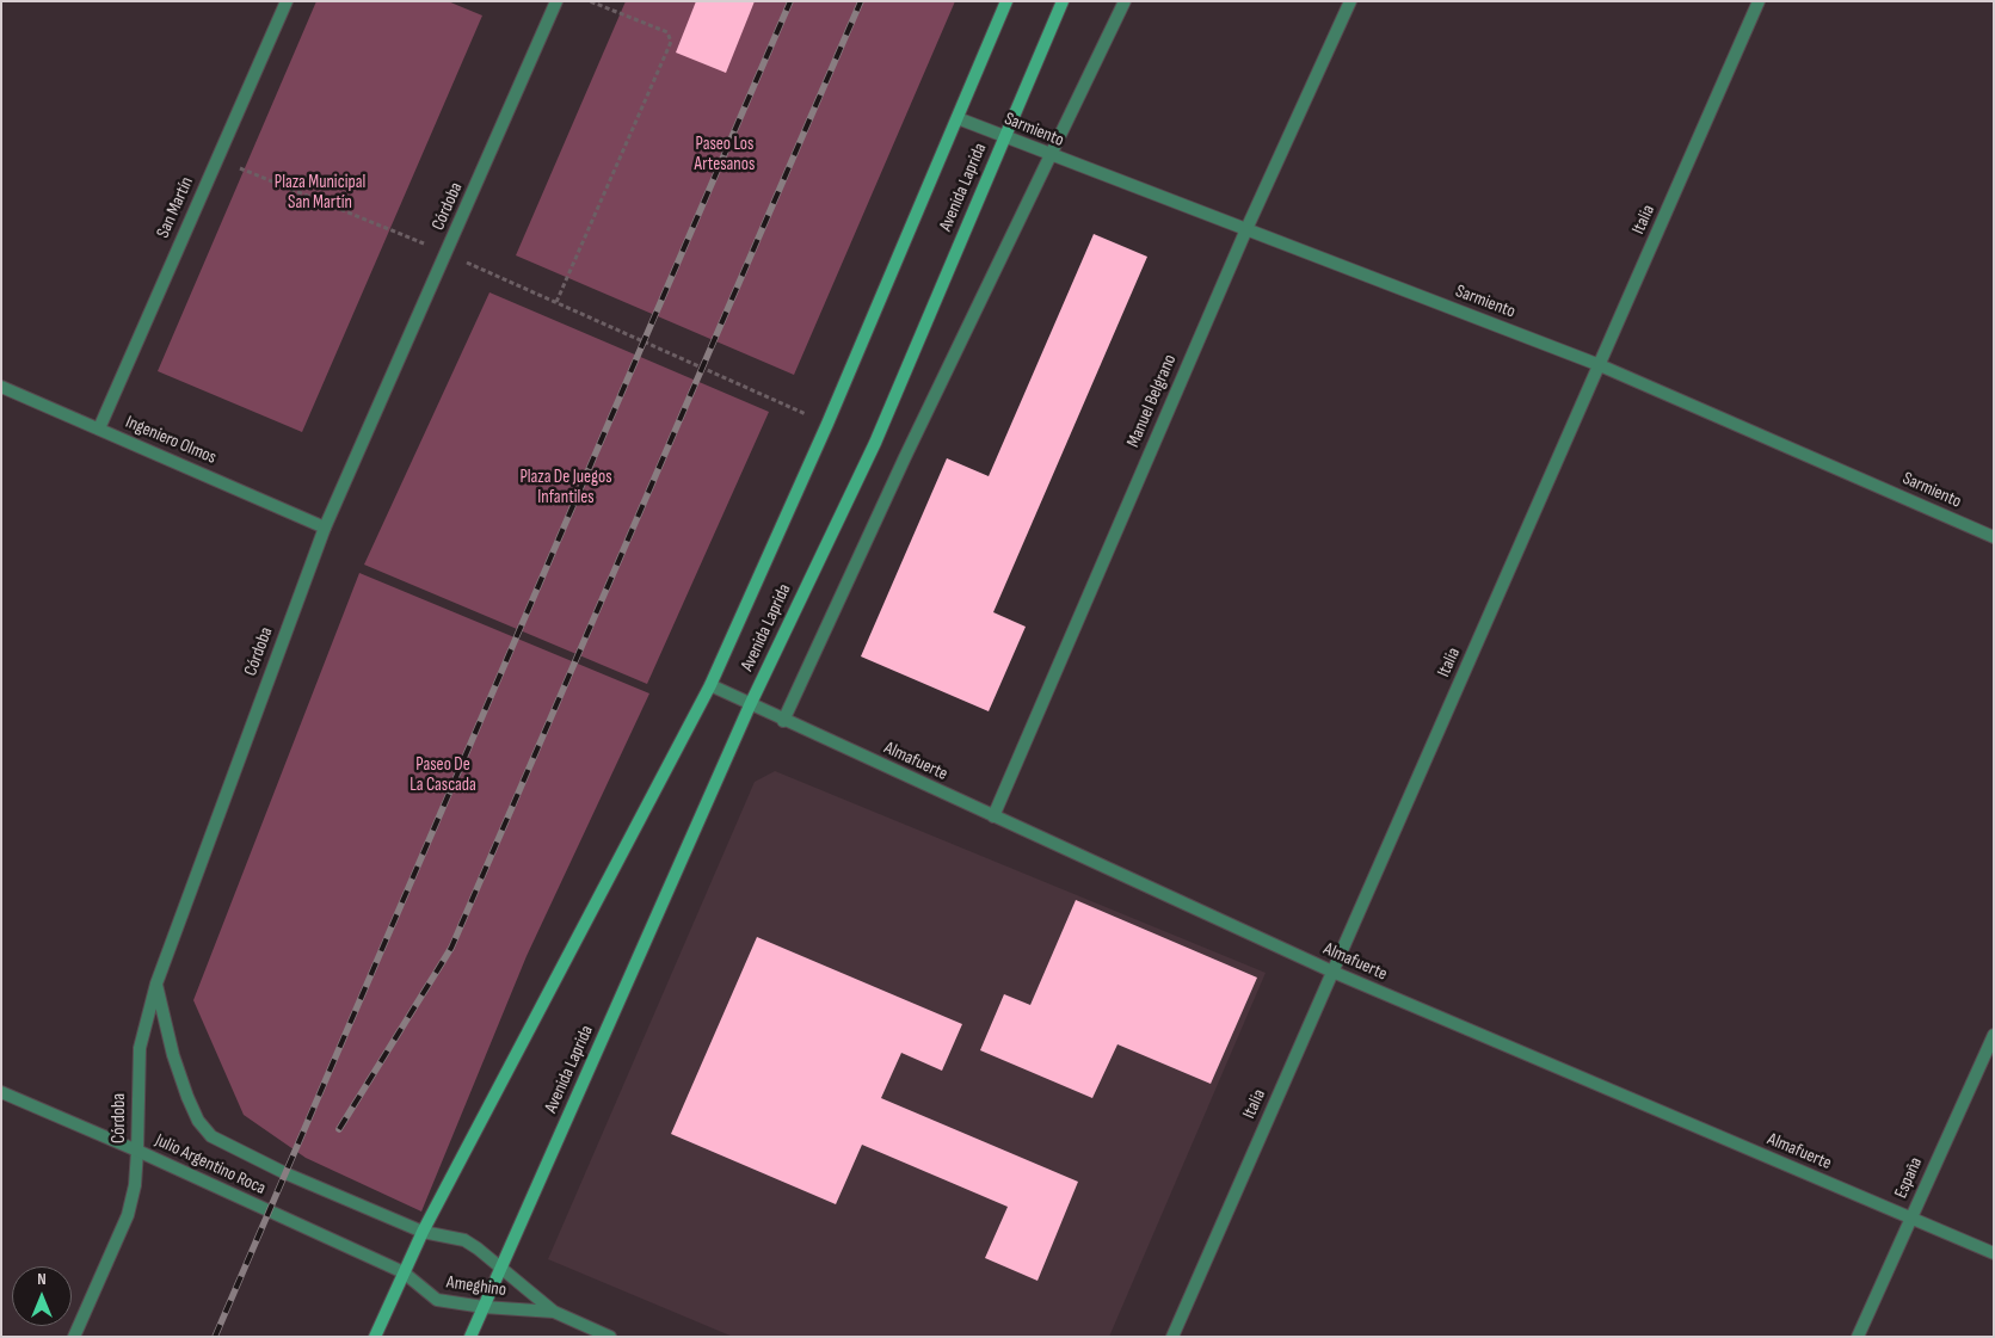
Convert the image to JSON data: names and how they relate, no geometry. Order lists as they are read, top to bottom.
{
  "streets": {
    "main road": ["Avenida Laprida"],
    "street": [
      "Sarmiento",
      "Córdoba",
      "San Martín",
      "Italia",
      "Manuel Belgrano",
      "Ingeniero Olmos",
      "Almafuerte",
      "Julio Argentino Roca",
      "España",
      "Ameghino"
    ]
  },
  "crossings": [
    ["Sarmiento", "Avenida Laprida"],
    ["Sarmiento", "Italia"],
    ["Sarmiento", "Manuel Belgrano"],
    ["Avenida Laprida", "Almafuerte"],
    ["Avenida Laprida", "Julio Argentino Roca"],
    ["Avenida Laprida", "Ameghino"],
    ["Córdoba", "Ingeniero Olmos"],
    ["Córdoba", "Julio Argentino Roca"],
    ["Córdoba", "Ameghino"],
    ["San Martín", "Ingeniero Olmos"],
    ["Italia", "Almafuerte"],
    ["Manuel Belgrano", "Almafuerte"],
    ["Almafuerte", "España"],
    ["Julio Argentino Roca", "Ameghino"]
  ],
  "parks": [
    "Paseo Los Artesanos",
    "Plaza Municipal San Martín",
    "Plaza De Juegos Infantiles",
    "Paseo De La Cascada"
  ],
  "north": "top"
}
